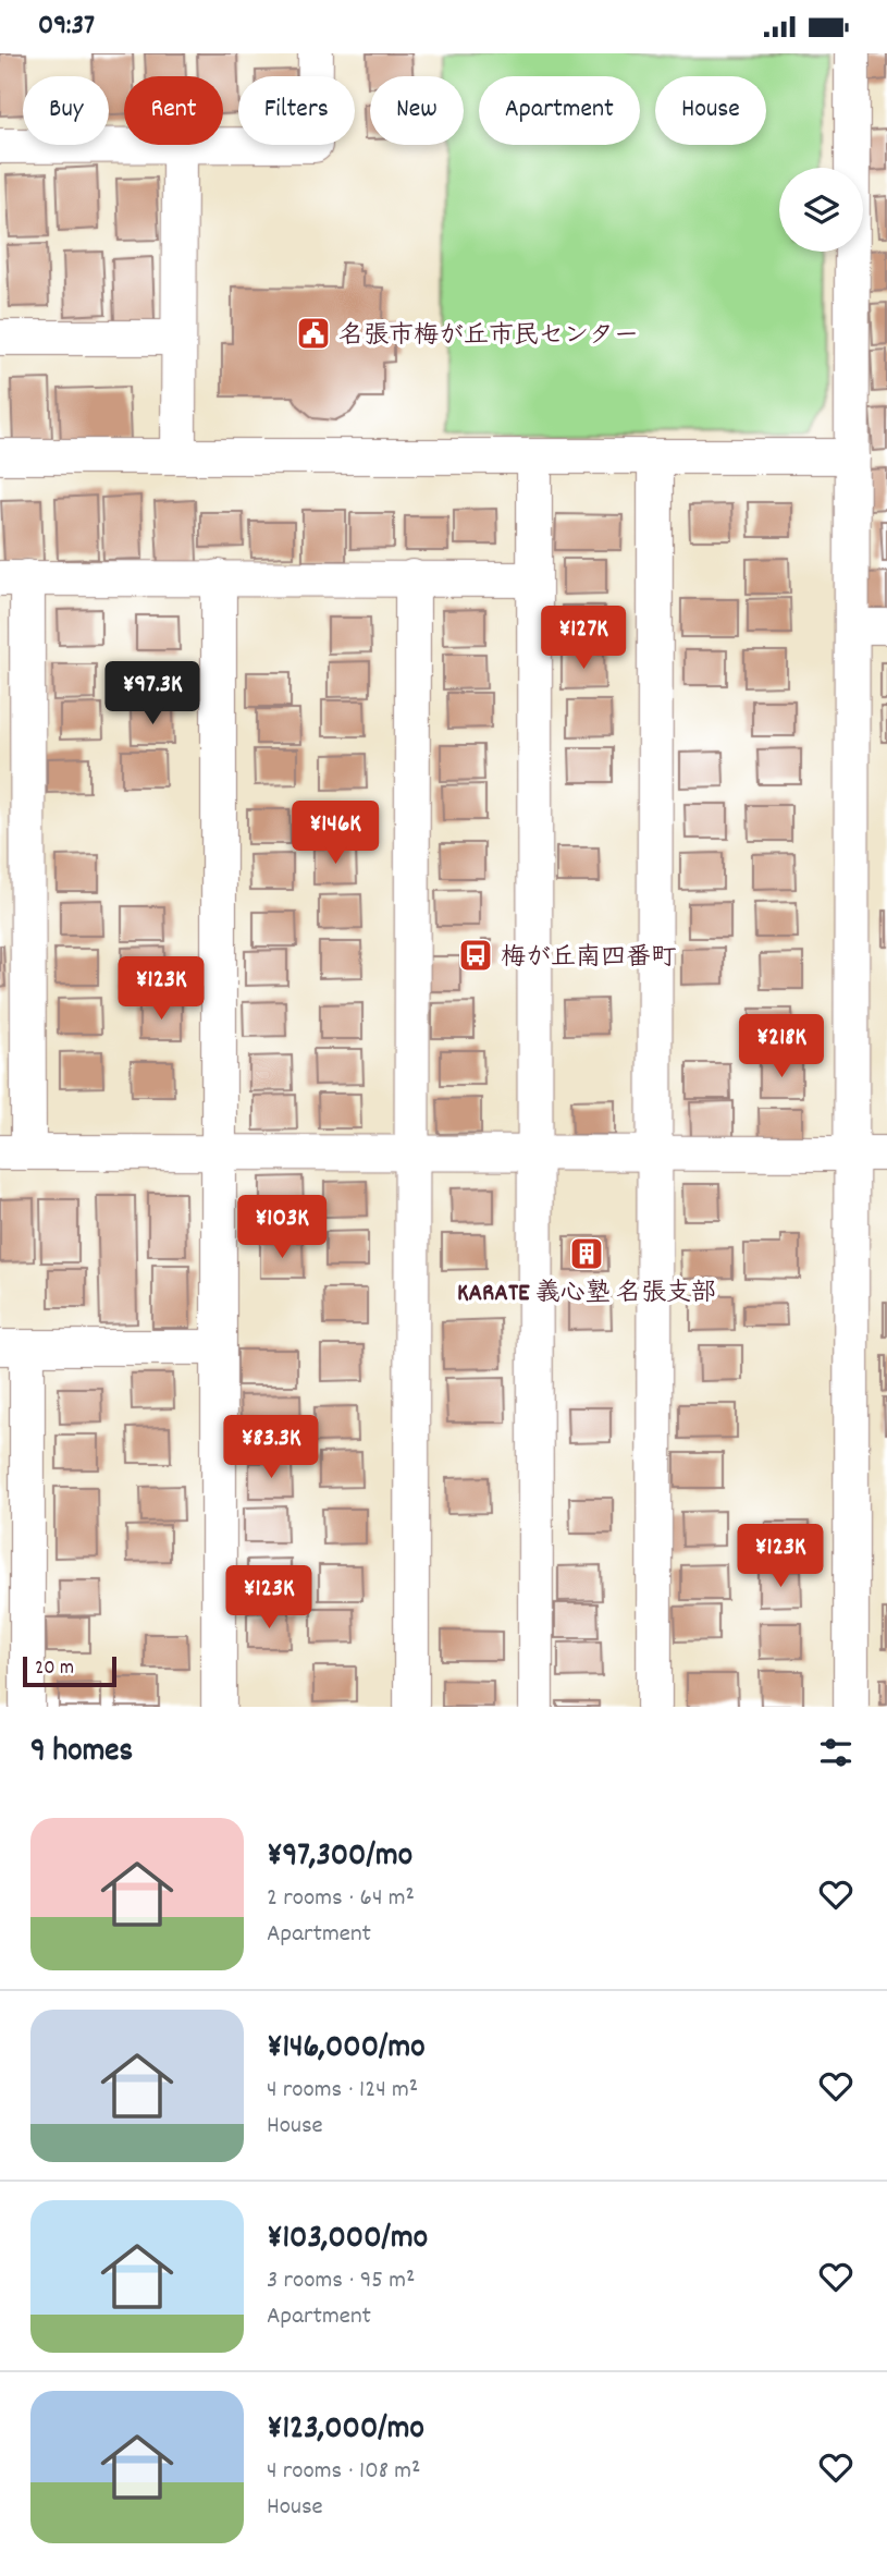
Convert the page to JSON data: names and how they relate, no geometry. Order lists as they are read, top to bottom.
{
  "places": {
    "public building": ["名張市梅が丘市民センター"],
    "bus stop": ["梅が丘南四番町"],
    "building": ["KARATE 義心塾 名張支部"]
  },
  "scale_bar": "20 m",
  "page": {
    "status": "09:37",
    "chip": [
      "Buy",
      "Rent",
      "Filters",
      "New",
      "Apartment",
      "House"
    ],
    "price": [
      "¥127K",
      "¥97.3K",
      "¥146K",
      "¥123K",
      "¥218K",
      "¥103K",
      "¥83.3K",
      "¥123K",
      "¥123K"
    ],
    "scale": "20 m",
    "heading": "9 homes",
    "list": [
      {
        "name": "¥97,300/mo",
        "note": "2 rooms · 64 m² · Apartment"
      },
      {
        "name": "¥146,000/mo",
        "note": "4 rooms · 124 m² · House"
      },
      {
        "name": "¥103,000/mo",
        "note": "3 rooms · 95 m² · Apartment"
      },
      {
        "name": "¥123,000/mo",
        "note": "4 rooms · 108 m² · House"
      }
    ]
  }
}
